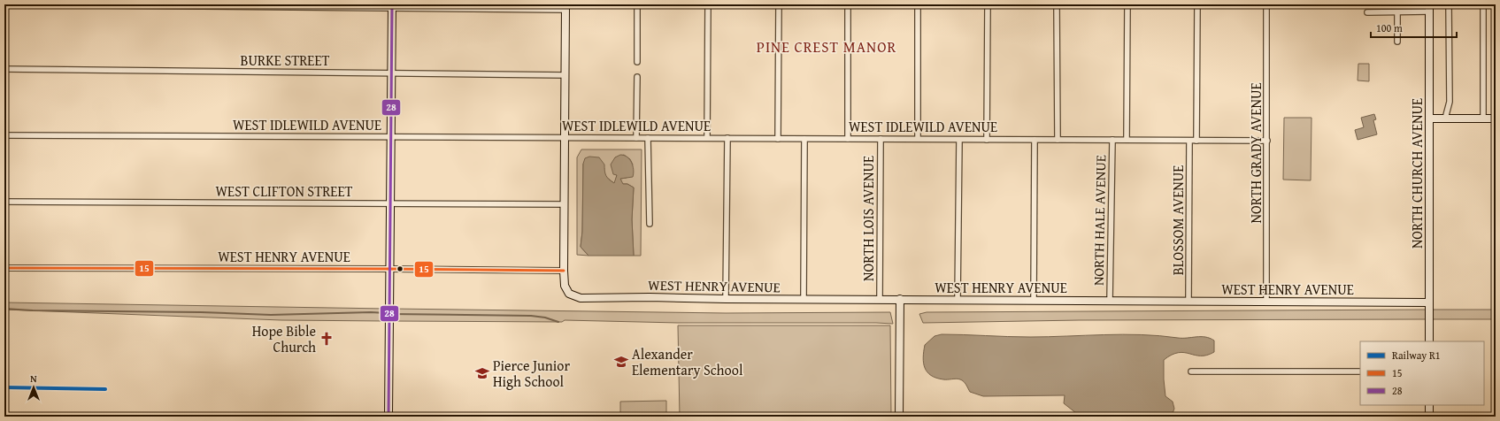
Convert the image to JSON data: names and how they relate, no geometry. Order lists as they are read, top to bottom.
{
  "streets": {
    "street": [
      "BURKE STREET",
      "WEST IDLEWILD AVENUE",
      "NORTH GRADY AVENUE",
      "NORTH CHURCH AVENUE",
      "WEST CLIFTON STREET",
      "NORTH LOIS AVENUE",
      "NORTH HALE AVENUE",
      "BLOSSOM AVENUE",
      "WEST HENRY AVENUE"
    ]
  },
  "crossings": [
    ["WEST IDLEWILD AVENUE", "NORTH GRADY AVENUE"],
    ["WEST IDLEWILD AVENUE", "NORTH LOIS AVENUE"],
    ["WEST IDLEWILD AVENUE", "NORTH HALE AVENUE"],
    ["WEST IDLEWILD AVENUE", "BLOSSOM AVENUE"],
    ["NORTH GRADY AVENUE", "WEST HENRY AVENUE"],
    ["NORTH CHURCH AVENUE", "WEST HENRY AVENUE"],
    ["NORTH LOIS AVENUE", "WEST HENRY AVENUE"],
    ["NORTH HALE AVENUE", "WEST HENRY AVENUE"],
    ["BLOSSOM AVENUE", "WEST HENRY AVENUE"]
  ],
  "districts": ["PINE CREST MANOR"],
  "places": {
    "church": ["Hope Bible Church"],
    "school or university": ["Alexander Elementary School", "Pierce Junior High School"]
  },
  "lines": ["transit line 28", "transit line 15", "rail line R1"],
  "legend": ["Railway R1", "15", "28"],
  "scale_bar": "100 m",
  "north": "top"
}
